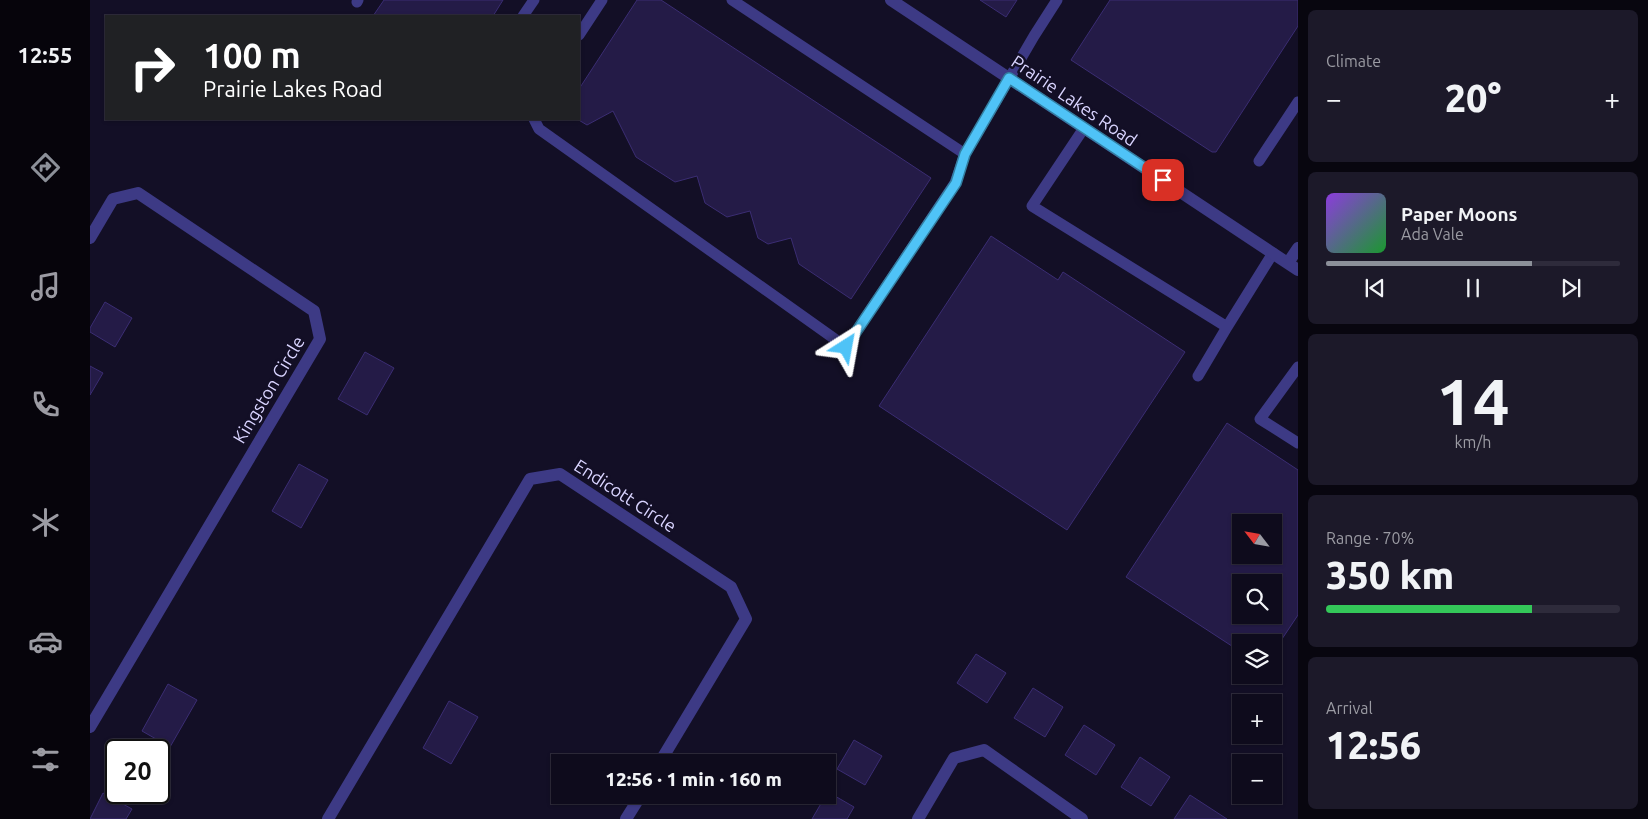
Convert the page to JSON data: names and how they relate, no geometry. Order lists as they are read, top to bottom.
{
  "streets": {
    "street": ["Prairie Lakes Road", "Kingston Circle", "Endicott Circle"]
  },
  "north": "top left",
  "page": {
    "tabs": "12:55",
    "tile": [
      "Climate",
      ["14", "km/h"],
      ["Range · 70%", "350 km"],
      ["Arrival", "12:56"]
    ],
    "turn": ["100 m", "Prairie Lakes Road"],
    "heat": ["−", "20°", "+"],
    "song": ["Paper Moons", "Ada Vale"],
    "map_buttons": ["+", "−"],
    "limit": "20",
    "trip": "12:56 · 1 min · 160 m"
  }
}
